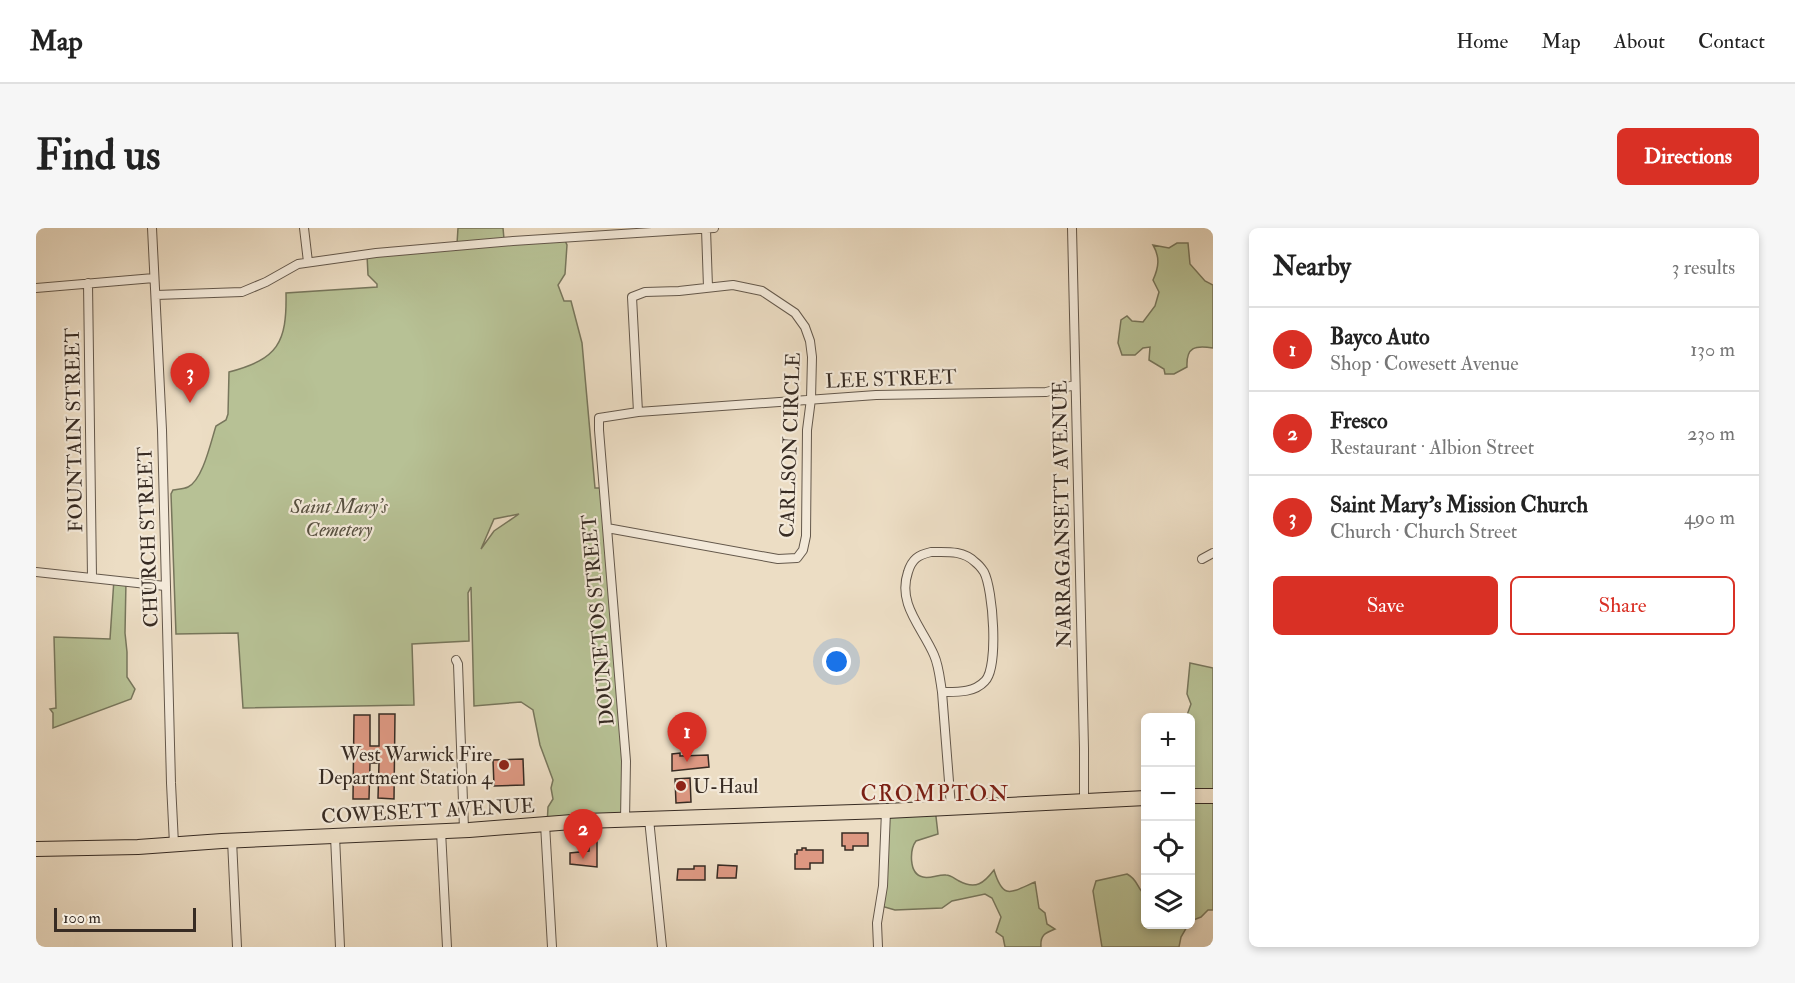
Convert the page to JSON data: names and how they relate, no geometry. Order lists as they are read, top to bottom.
{
  "streets": {
    "main road": ["COWESETT AVENUE"],
    "street": [
      "LEE STREET",
      "FOUNTAIN STREET",
      "CARLSON CIRCLE",
      "NARRAGANSETT AVENUE",
      "CHURCH STREET",
      "DOUNETOS STREET"
    ]
  },
  "crossings": [
    ["LEE STREET", "CARLSON CIRCLE"],
    ["LEE STREET", "NARRAGANSETT AVENUE"],
    ["LEE STREET", "DOUNETOS STREET"],
    ["CARLSON CIRCLE", "DOUNETOS STREET"],
    ["NARRAGANSETT AVENUE", "COWESETT AVENUE"],
    ["CHURCH STREET", "COWESETT AVENUE"],
    ["DOUNETOS STREET", "COWESETT AVENUE"]
  ],
  "districts": ["CROMPTON"],
  "parks": ["Saint Mary's Cemetery"],
  "places": ["West Warwick Fire Department Station 4", "U-Haul"],
  "scale_bar": "100 m",
  "page": {
    "header": "Map",
    "nav": [
      "Home",
      "Map",
      "About",
      "Contact"
    ],
    "buttons": [
      "Directions",
      ["Save", "Share"]
    ],
    "title": "Find us",
    "heading": ["Nearby", "3 results"],
    "list": [
      {
        "mark": "1",
        "name": "Bayco Auto",
        "note": "Shop · Cowesett Avenue",
        "value": "130 m"
      },
      {
        "mark": "2",
        "name": "Fresco",
        "note": "Restaurant · Albion Street",
        "value": "230 m"
      },
      {
        "mark": "3",
        "name": "Saint Mary's Mission Church",
        "note": "Church · Church Street",
        "value": "490 m"
      }
    ],
    "pins": ["3", "1", "2"],
    "map_buttons": ["+", "−"],
    "scale": "100 m"
  }
}
